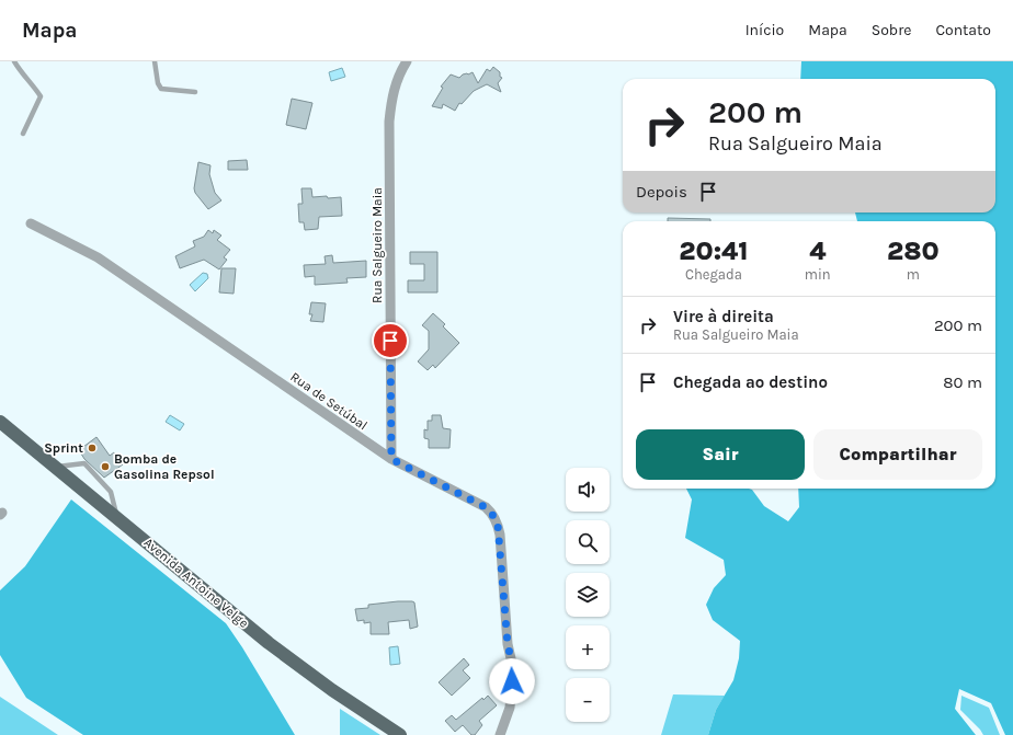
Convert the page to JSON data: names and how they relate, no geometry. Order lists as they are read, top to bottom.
{
  "streets": {
    "main road": ["Avenida Antoine Velge"],
    "street": ["Rua Salgueiro Maia", "Rua de Setúbal"]
  },
  "crossings": [
    ["Rua Salgueiro Maia", "Rua de Setúbal"]
  ],
  "places": ["Sprint", "Bomba de Gasolina Repsol"],
  "page": {
    "header": "Mapa",
    "nav": [
      "Início",
      "Mapa",
      "Sobre",
      "Contato"
    ],
    "turn": ["200 m", "Rua Salgueiro Maia"],
    "then": "Depois",
    "eta": [
      "20:41",
      "Chegada",
      "4",
      "min",
      "280",
      "m"
    ],
    "list": [
      {
        "name": "Vire à direita",
        "note": "Rua Salgueiro Maia",
        "value": "200 m"
      },
      {
        "name": "Chegada ao destino",
        "value": "80 m"
      }
    ],
    "buttons": ["Sair", "Compartilhar"],
    "map_buttons": ["+", "−"]
  }
}
